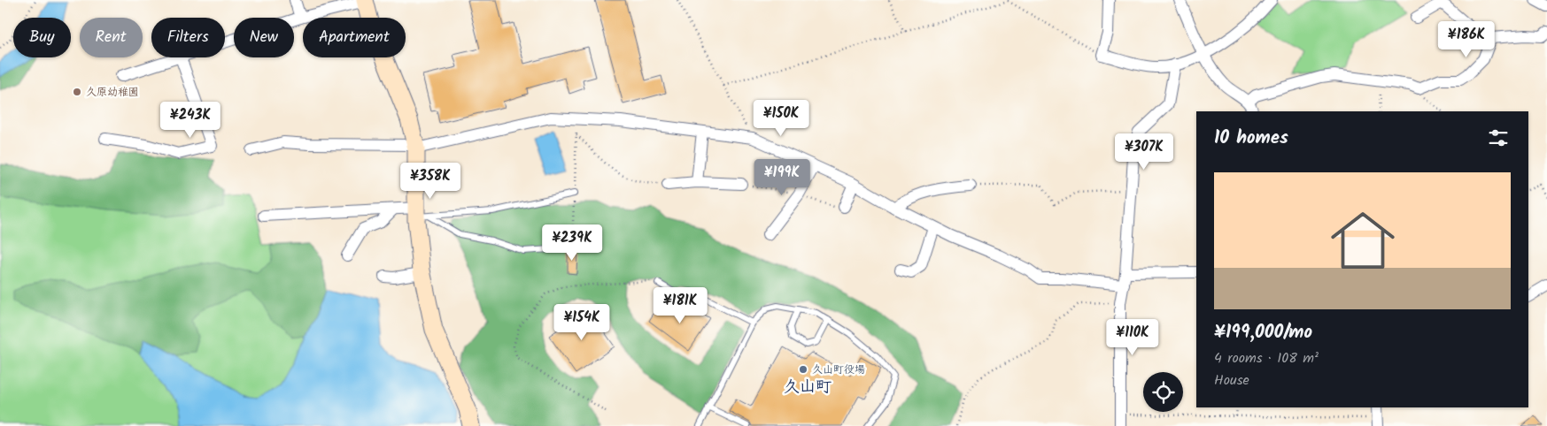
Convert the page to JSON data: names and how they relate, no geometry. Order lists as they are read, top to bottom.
{
  "districts": ["久山町"],
  "places": ["久原幼稚園", "久山町役場"],
  "page": {
    "chip": [
      "Buy",
      "Rent",
      "Filters",
      "New",
      "Apartment"
    ],
    "price": [
      "¥186K",
      "¥150K",
      "¥243K",
      "¥307K",
      "¥199K",
      "¥358K",
      "¥239K",
      "¥181K",
      "¥154K",
      "¥110K"
    ],
    "heading": "10 homes",
    "list": [
      {
        "name": "¥199,000/mo",
        "note": "4 rooms · 108 m² · House"
      }
    ]
  }
}
